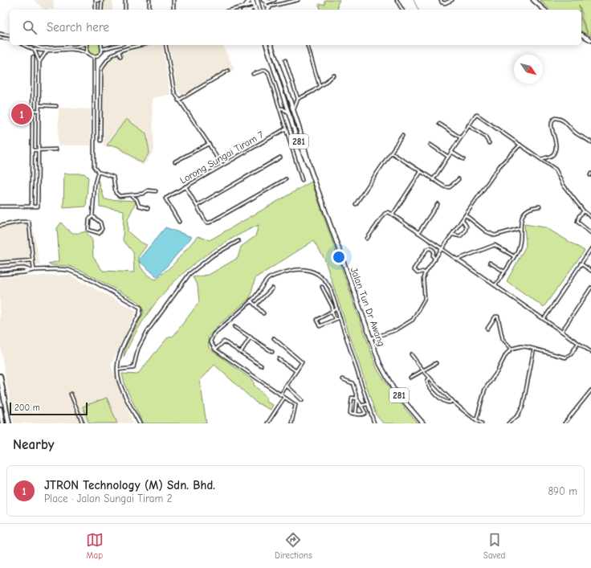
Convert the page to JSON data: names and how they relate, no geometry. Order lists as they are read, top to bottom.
{
  "streets": {
    "main road": ["281", "Jalan Tun Dr Awang"],
    "street": ["Lorong Sungai Tiram 7"]
  },
  "scale_bar": "200 m",
  "north": "bottom right",
  "page": {
    "search": "Search here",
    "pins": "1",
    "scale": "200 m",
    "heading": "Nearby",
    "list": [
      {
        "mark": "1",
        "name": "JTRON Technology (M) Sdn. Bhd.",
        "note": "Place · Jalan Sungai Tiram 2",
        "value": "890 m"
      }
    ],
    "nav": ["Map", "Directions", "Saved"]
  }
}
